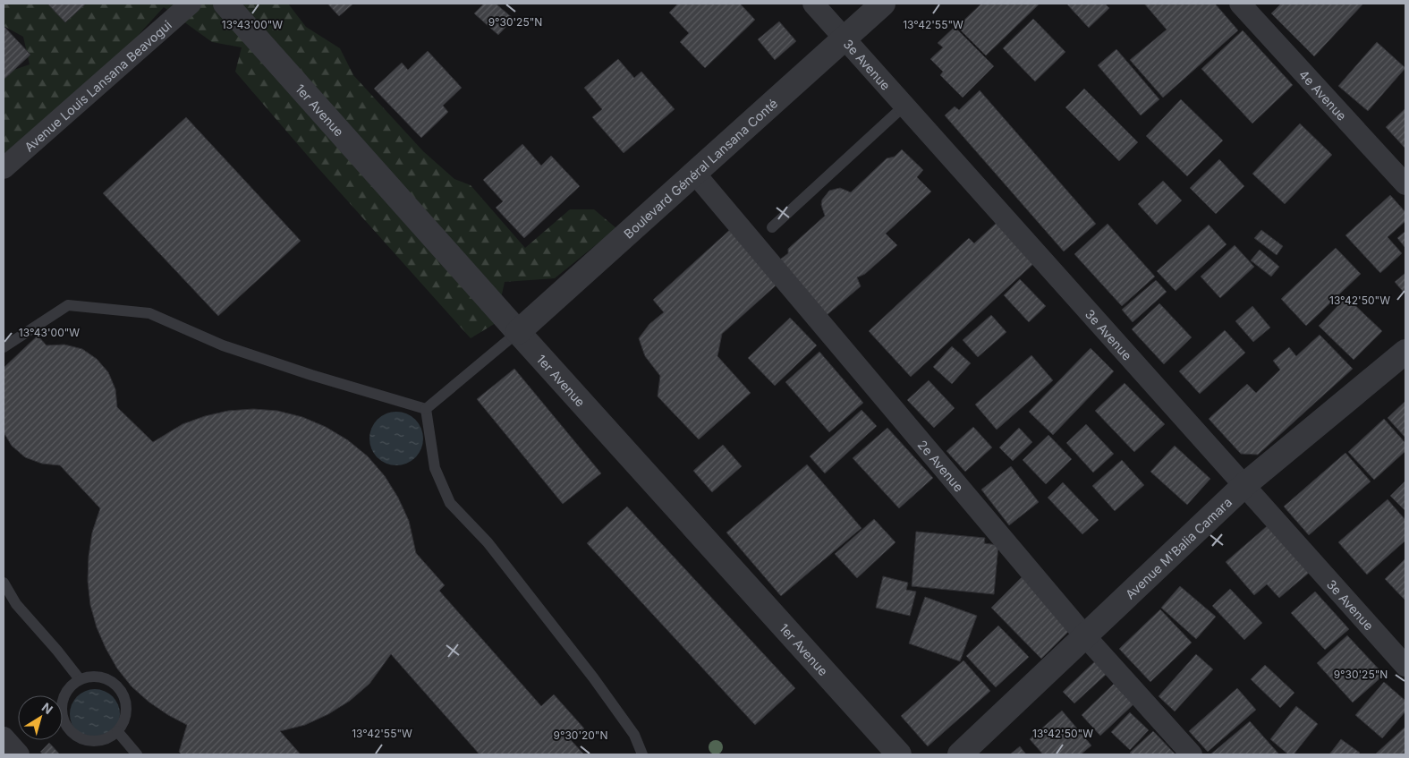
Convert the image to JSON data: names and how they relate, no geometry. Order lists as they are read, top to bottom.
{
  "streets": {
    "street": [
      "3e Avenue",
      "Avenue Louis Lansana Beavogui",
      "4e Avenue",
      "1er Avenue",
      "Boulevard Général Lansana Conté",
      "2e Avenue",
      "Avenue M'Balia Camara"
    ]
  },
  "crossings": [
    ["3e Avenue", "Boulevard Général Lansana Conté"],
    ["3e Avenue", "Avenue M'Balia Camara"],
    ["1er Avenue", "Boulevard Général Lansana Conté"],
    ["Boulevard Général Lansana Conté", "2e Avenue"],
    ["2e Avenue", "Avenue M'Balia Camara"]
  ],
  "north": "top right",
  "coordinates": [
    "9°30'25\"N",
    "13°43'00\"W",
    "13°42'55\"W",
    "13°42'50\"W",
    "9°30'20\"N"
  ]
}
